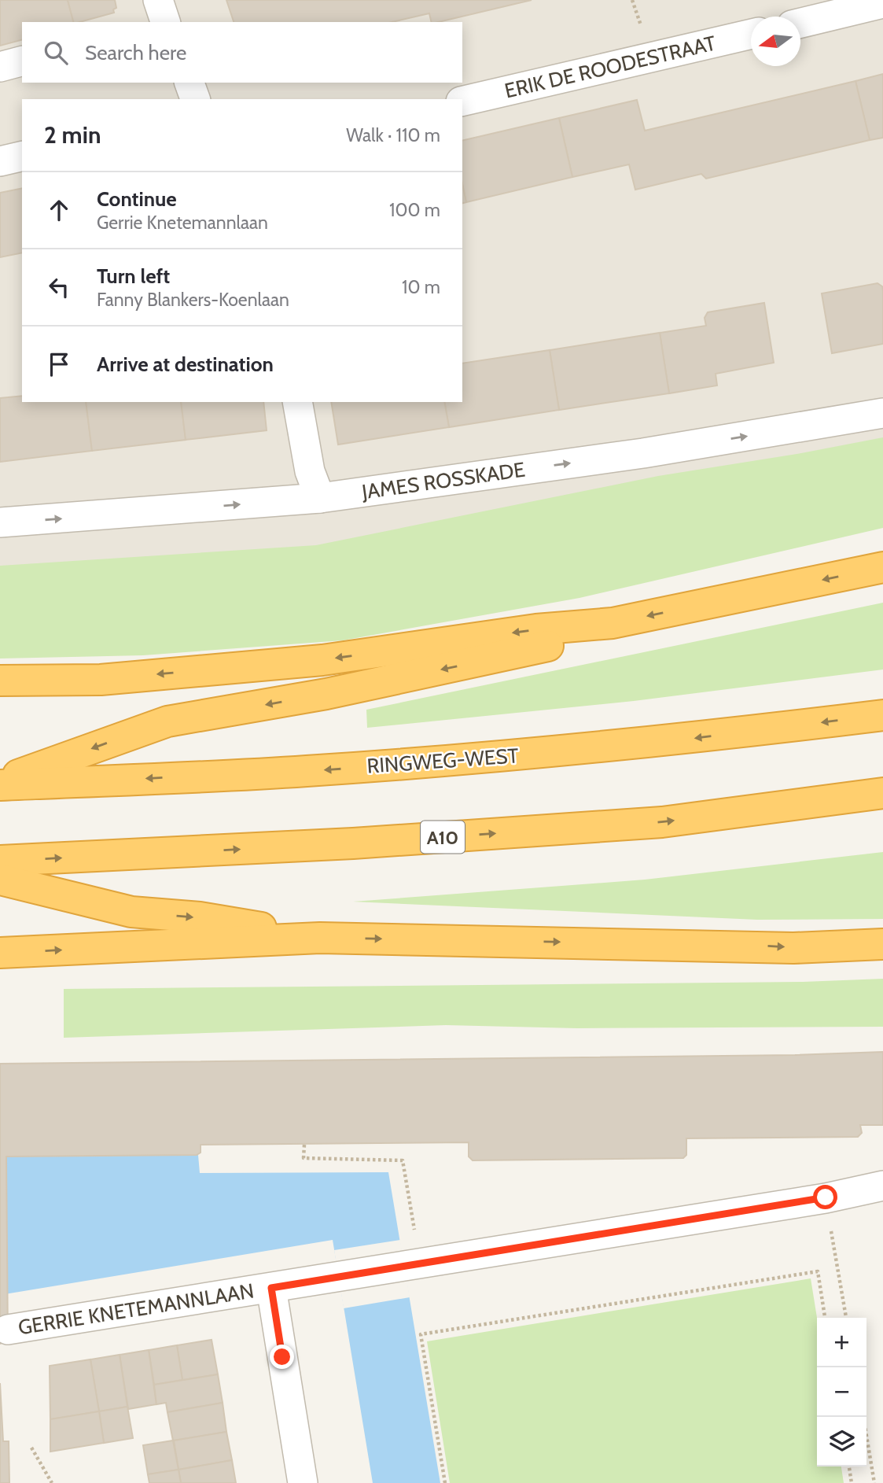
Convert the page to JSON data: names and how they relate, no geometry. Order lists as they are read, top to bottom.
{
  "streets": {
    "highway": ["RINGWEG-WEST", "A10"],
    "street": ["ERIK DE ROODESTRAAT", "JAMES ROSSKADE", "GERRIE KNETEMANNLAAN"]
  },
  "one_way": ["JAMES ROSSKADE"],
  "north": "left",
  "page": {
    "search": "Search here",
    "heading": ["2 min", "Walk · 110 m"],
    "list": [
      ["Continue", "Gerrie Knetemannlaan", "100 m"],
      ["Turn left", "Fanny Blankers-Koenlaan", "10 m"],
      "Arrive at destination"
    ],
    "map_buttons": ["+", "−"]
  }
}
